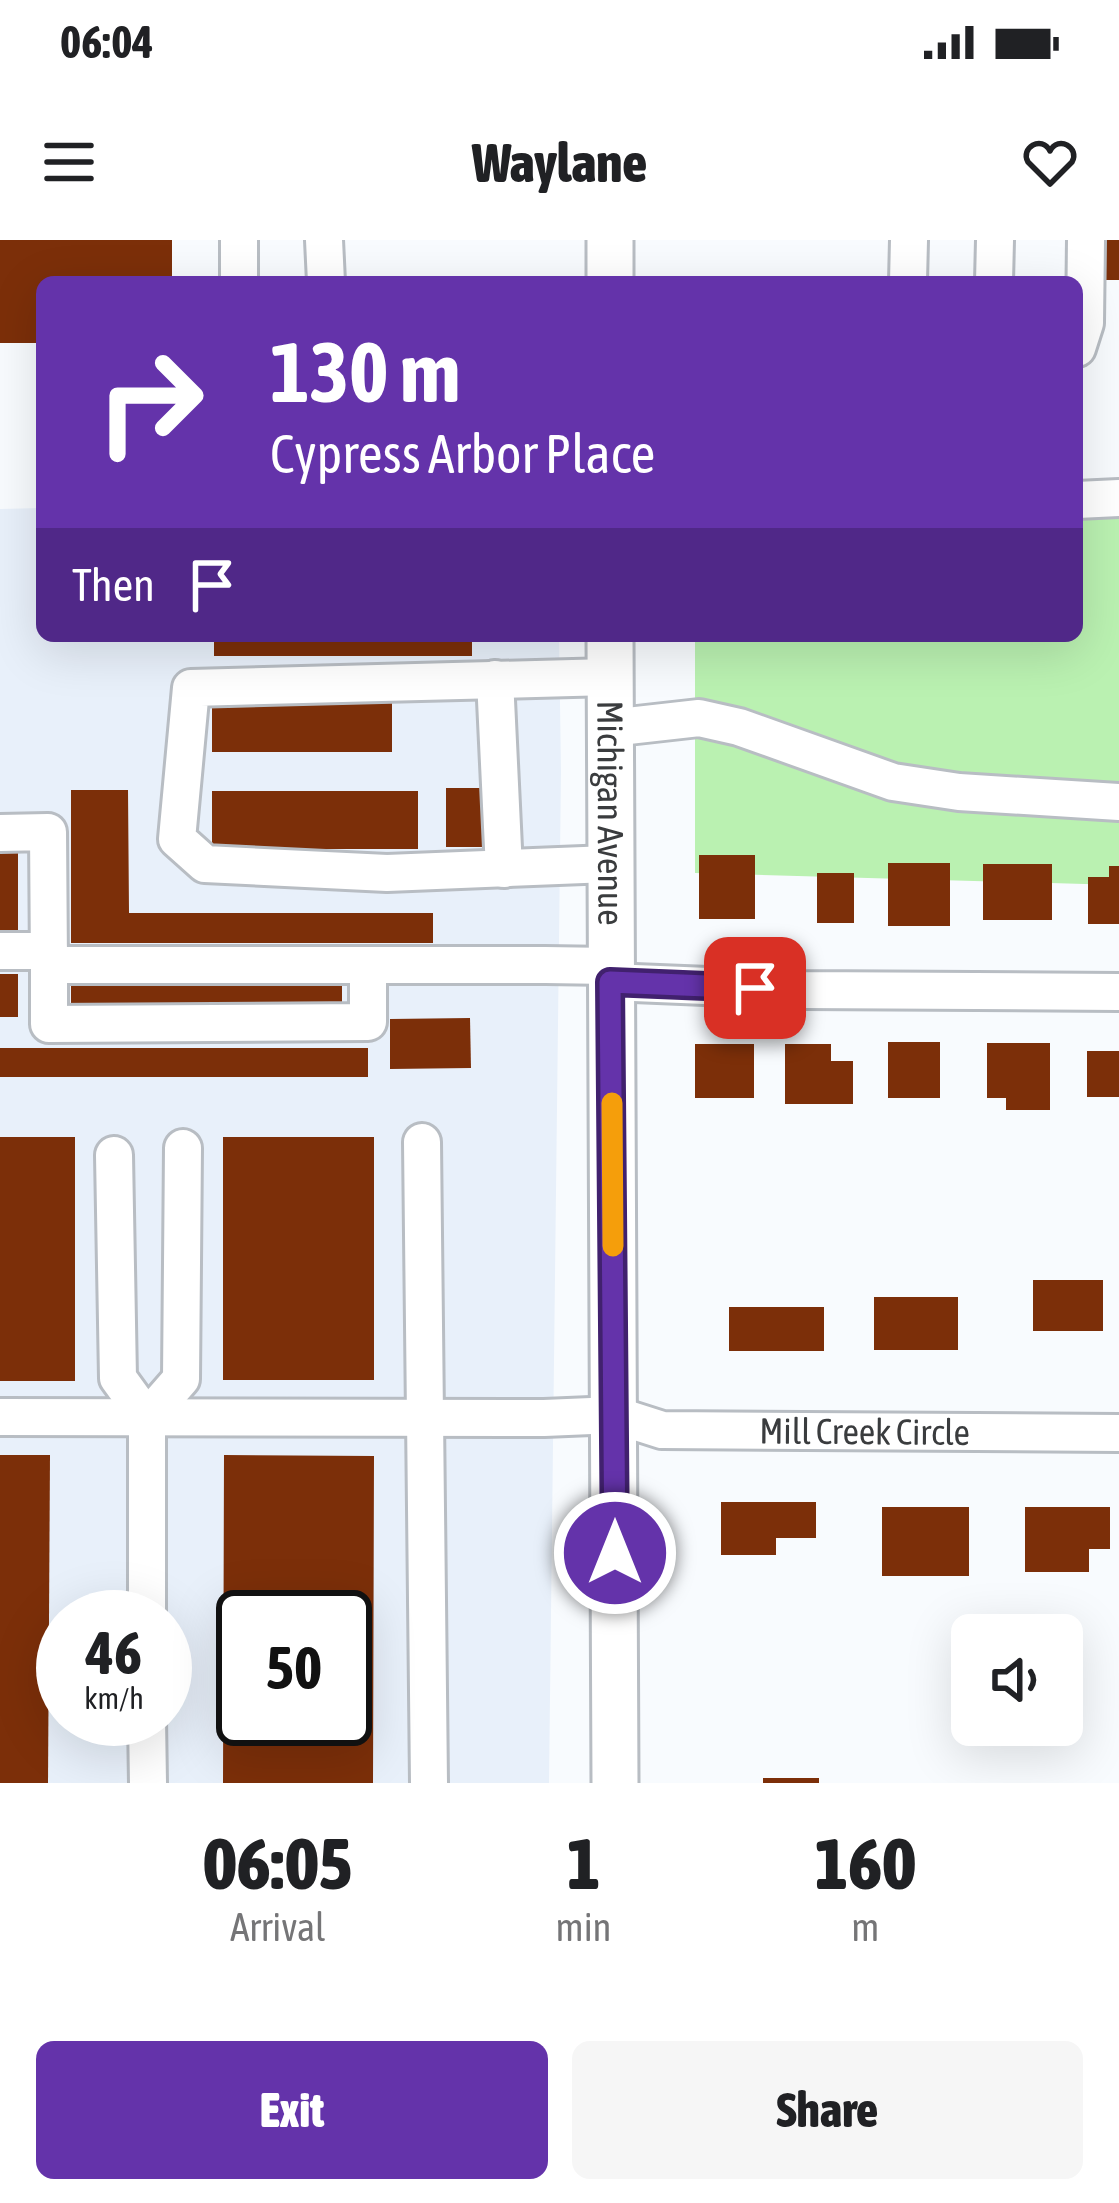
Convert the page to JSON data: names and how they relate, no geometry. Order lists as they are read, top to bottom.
{
  "streets": {
    "main road": ["Michigan Avenue"],
    "street": ["Mill Creek Circle"]
  },
  "crossings": [
    ["Michigan Avenue", "Mill Creek Circle"]
  ],
  "page": {
    "status": "06:04",
    "header": "Waylane",
    "turn": ["130 m", "Cypress Arbor Place"],
    "then": "Then",
    "speed": "46 km/h",
    "limit": "50",
    "eta": [
      "06:05",
      "Arrival",
      "1",
      "min",
      "160",
      "m"
    ],
    "buttons": ["Exit", "Share"]
  }
}
